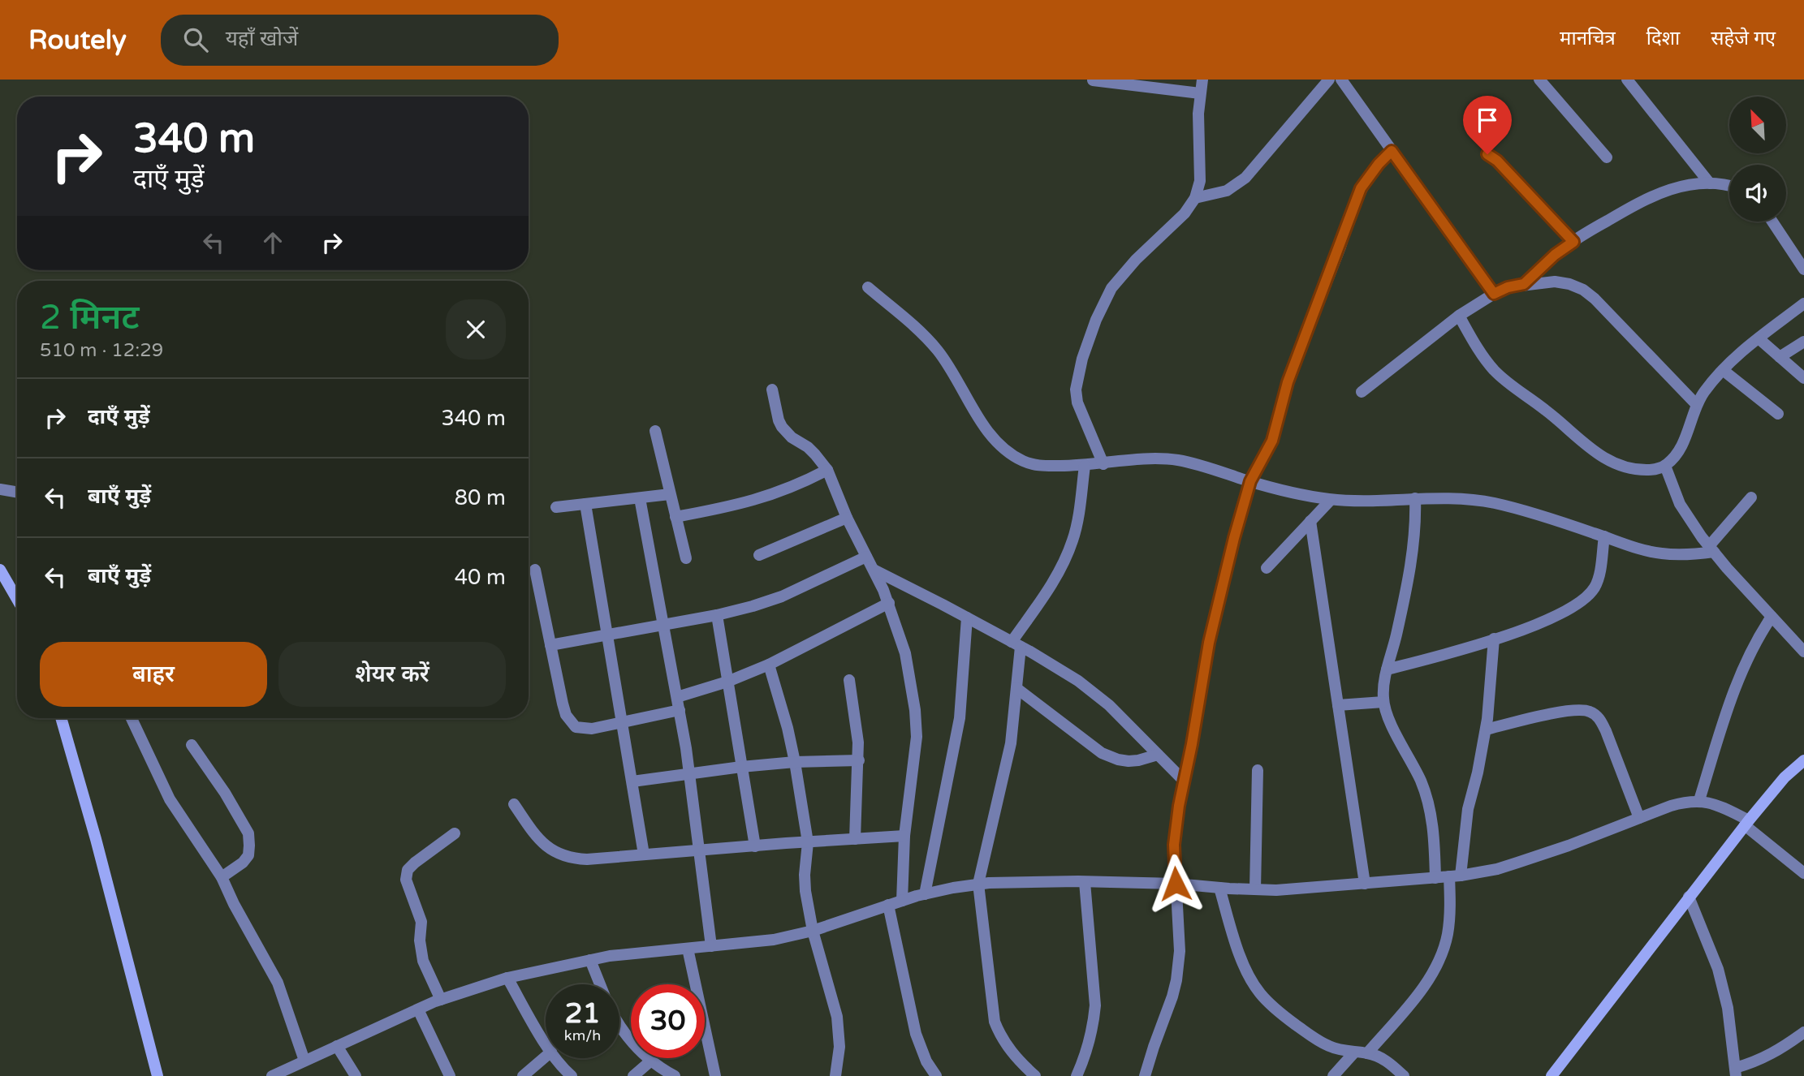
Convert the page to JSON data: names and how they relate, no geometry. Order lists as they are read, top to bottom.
{
  "north": "top left",
  "page": {
    "header": "Routely",
    "search": "यहाँ खोजें",
    "nav": ["मानचित्र", "दिशा", "सहेजे गए"],
    "turn": ["340 m", "दाएँ मुड़ें"],
    "heading": ["2 मिनट", "510 m · 12:29"],
    "list": [
      {
        "name": "दाएँ मुड़ें",
        "value": "340 m"
      },
      {
        "name": "बाएँ मुड़ें",
        "value": "80 m"
      },
      {
        "name": "बाएँ मुड़ें",
        "value": "40 m"
      }
    ],
    "buttons": ["बाहर", "शेयर करें"],
    "speed": "21 km/h",
    "limit": "30"
  }
}
